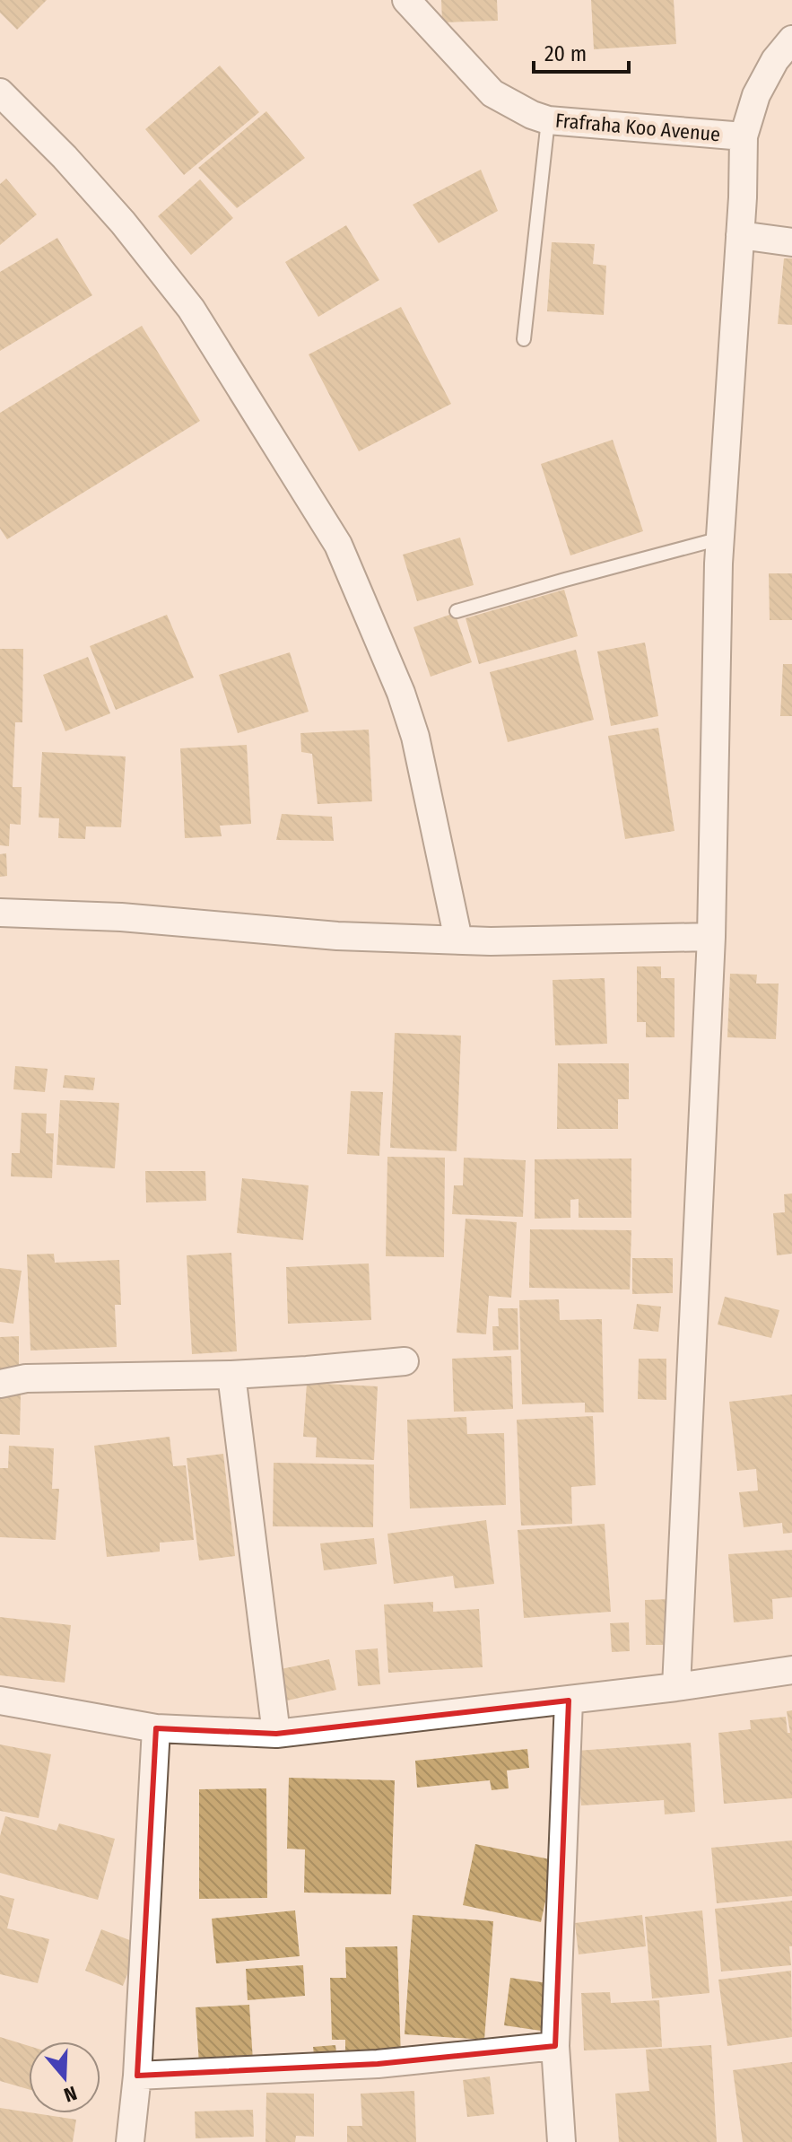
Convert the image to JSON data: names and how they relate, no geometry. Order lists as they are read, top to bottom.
{
  "streets": {
    "street": ["Frafraha Koo Avenue"]
  },
  "scale_bar": "20 m",
  "north": "bottom"
}
